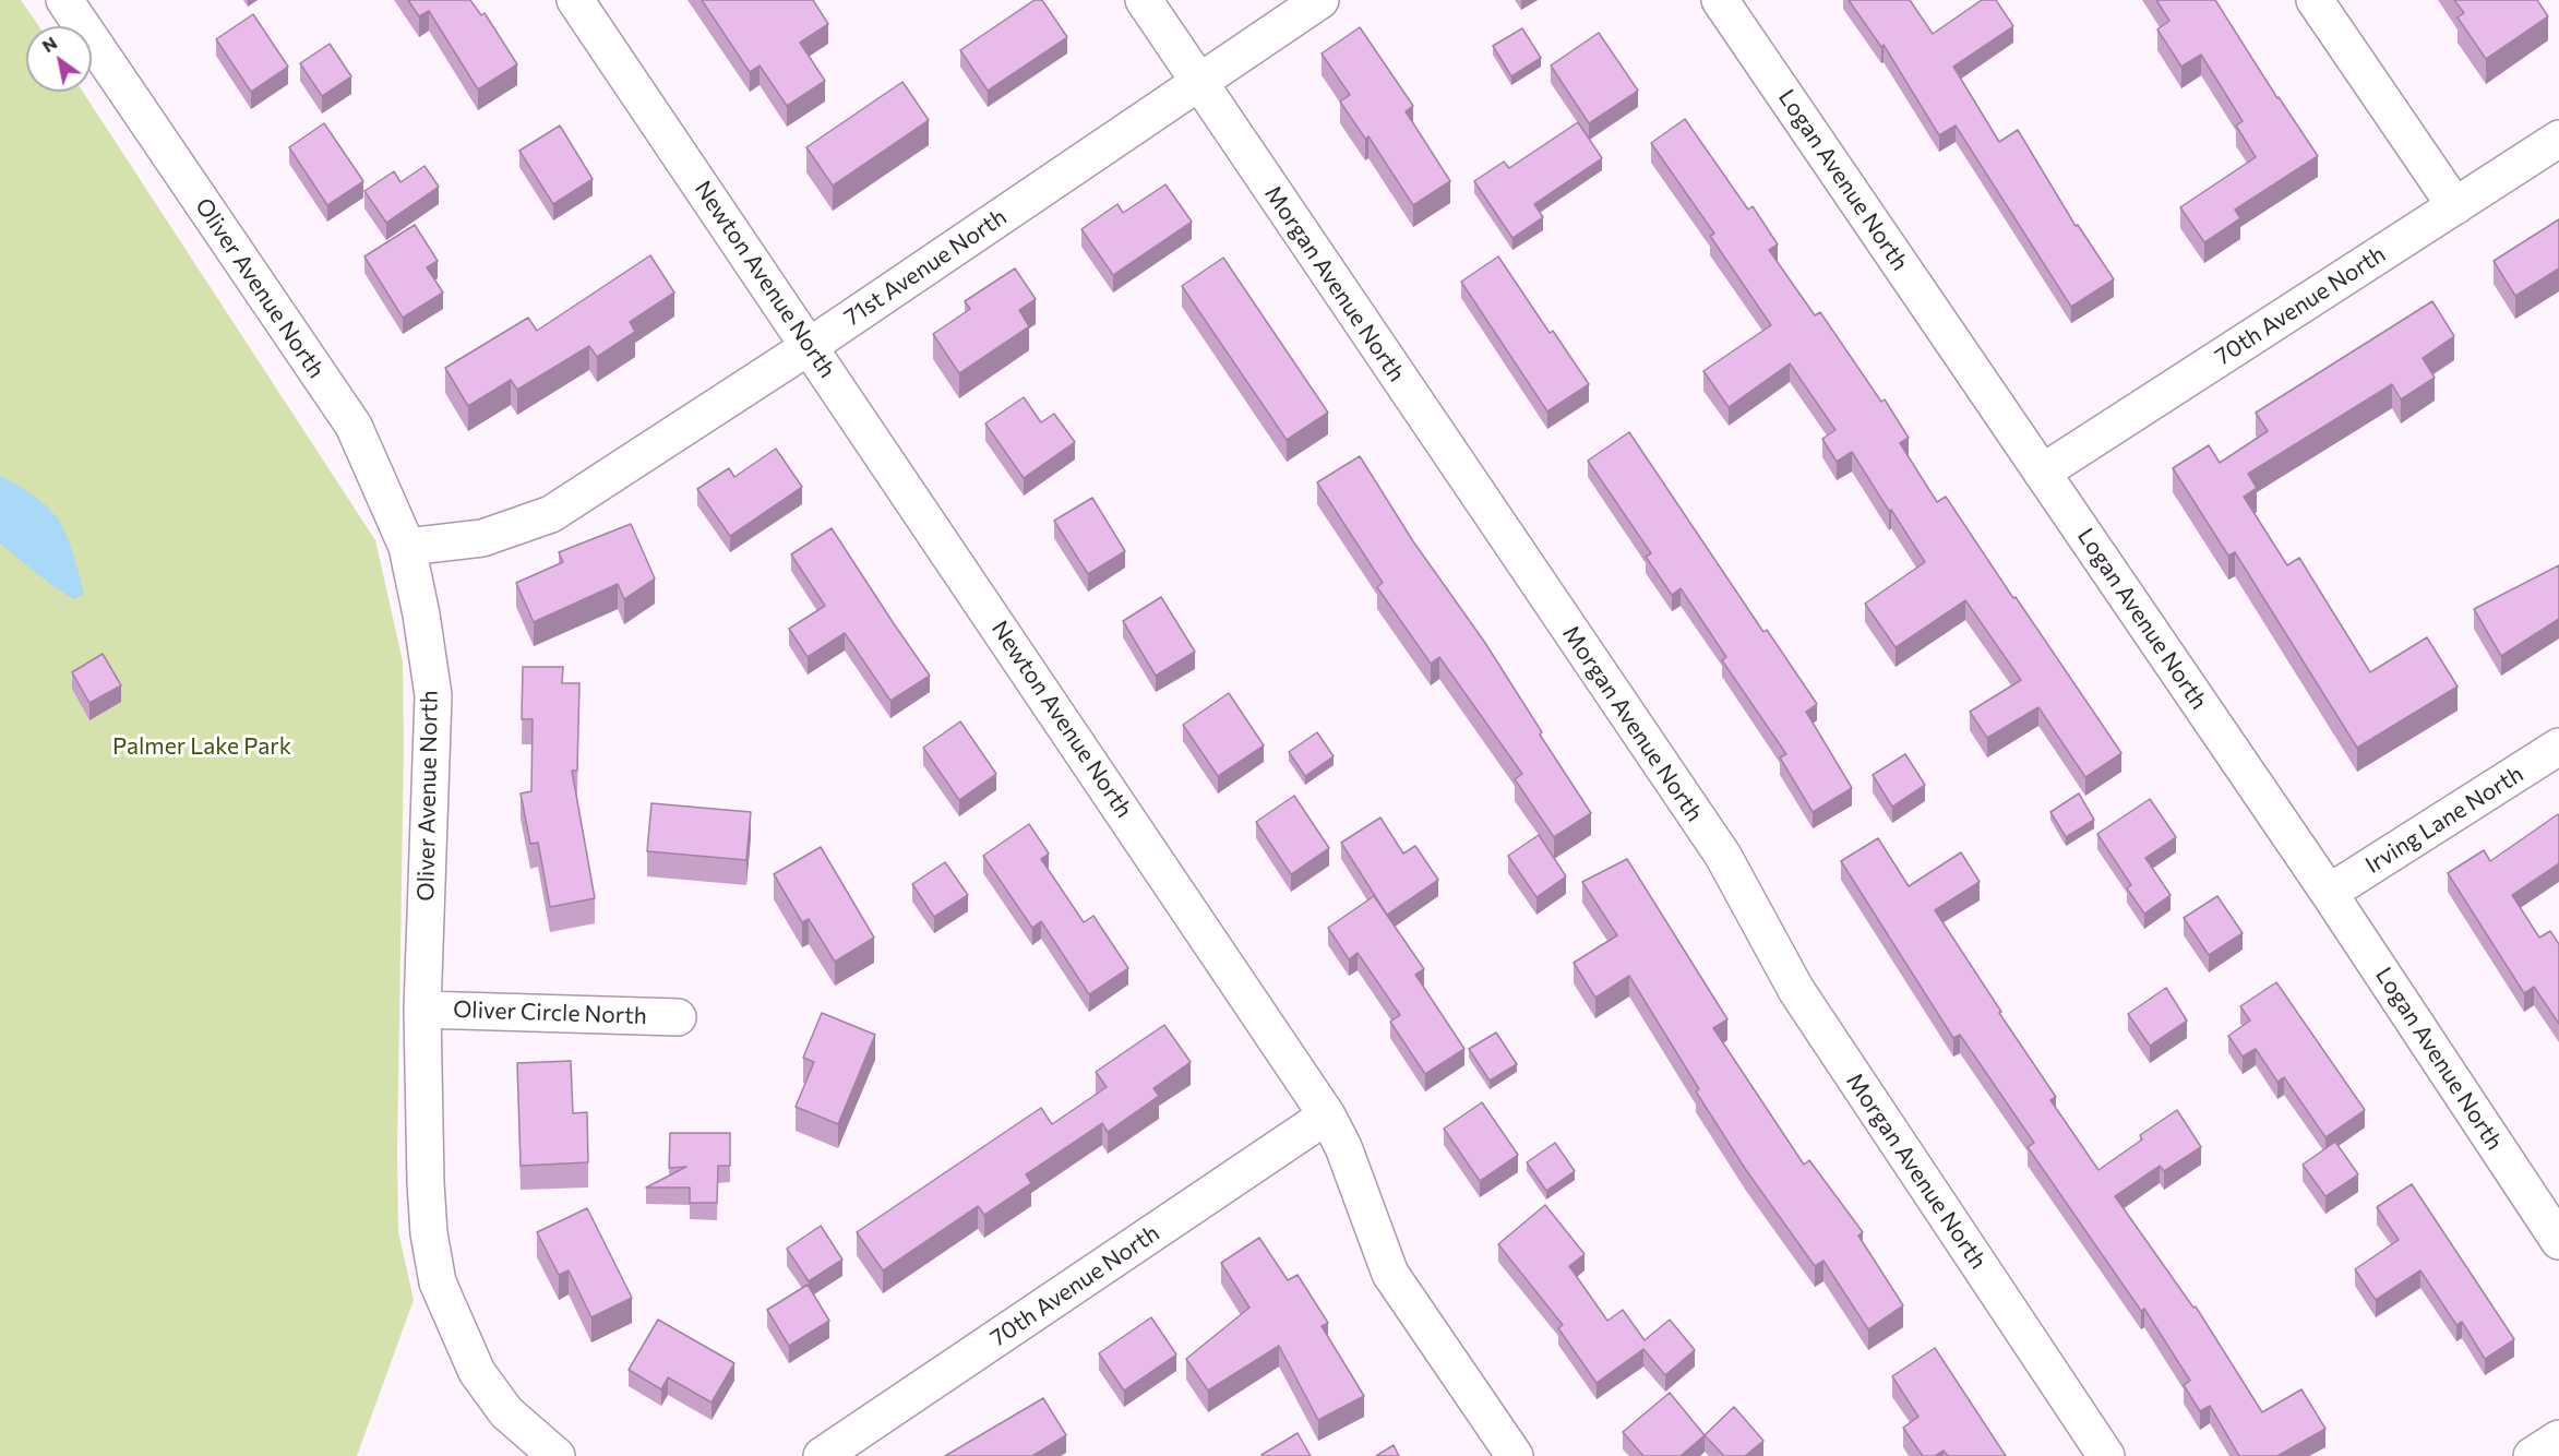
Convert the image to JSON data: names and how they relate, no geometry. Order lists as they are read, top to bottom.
{
  "streets": {
    "street": [
      "Logan Avenue North",
      "71st Avenue North",
      "Newton Avenue North",
      "Morgan Avenue North",
      "Oliver Avenue North",
      "70th Avenue North",
      "Irving Lane North",
      "Oliver Circle North"
    ]
  },
  "crossings": [
    ["Logan Avenue North", "70th Avenue North"],
    ["Logan Avenue North", "Irving Lane North"],
    ["71st Avenue North", "Newton Avenue North"],
    ["71st Avenue North", "Morgan Avenue North"],
    ["71st Avenue North", "Oliver Avenue North"],
    ["Newton Avenue North", "70th Avenue North"],
    ["Oliver Avenue North", "Oliver Circle North"]
  ],
  "parks": ["Palmer Lake Park"],
  "north": "top left"
}
